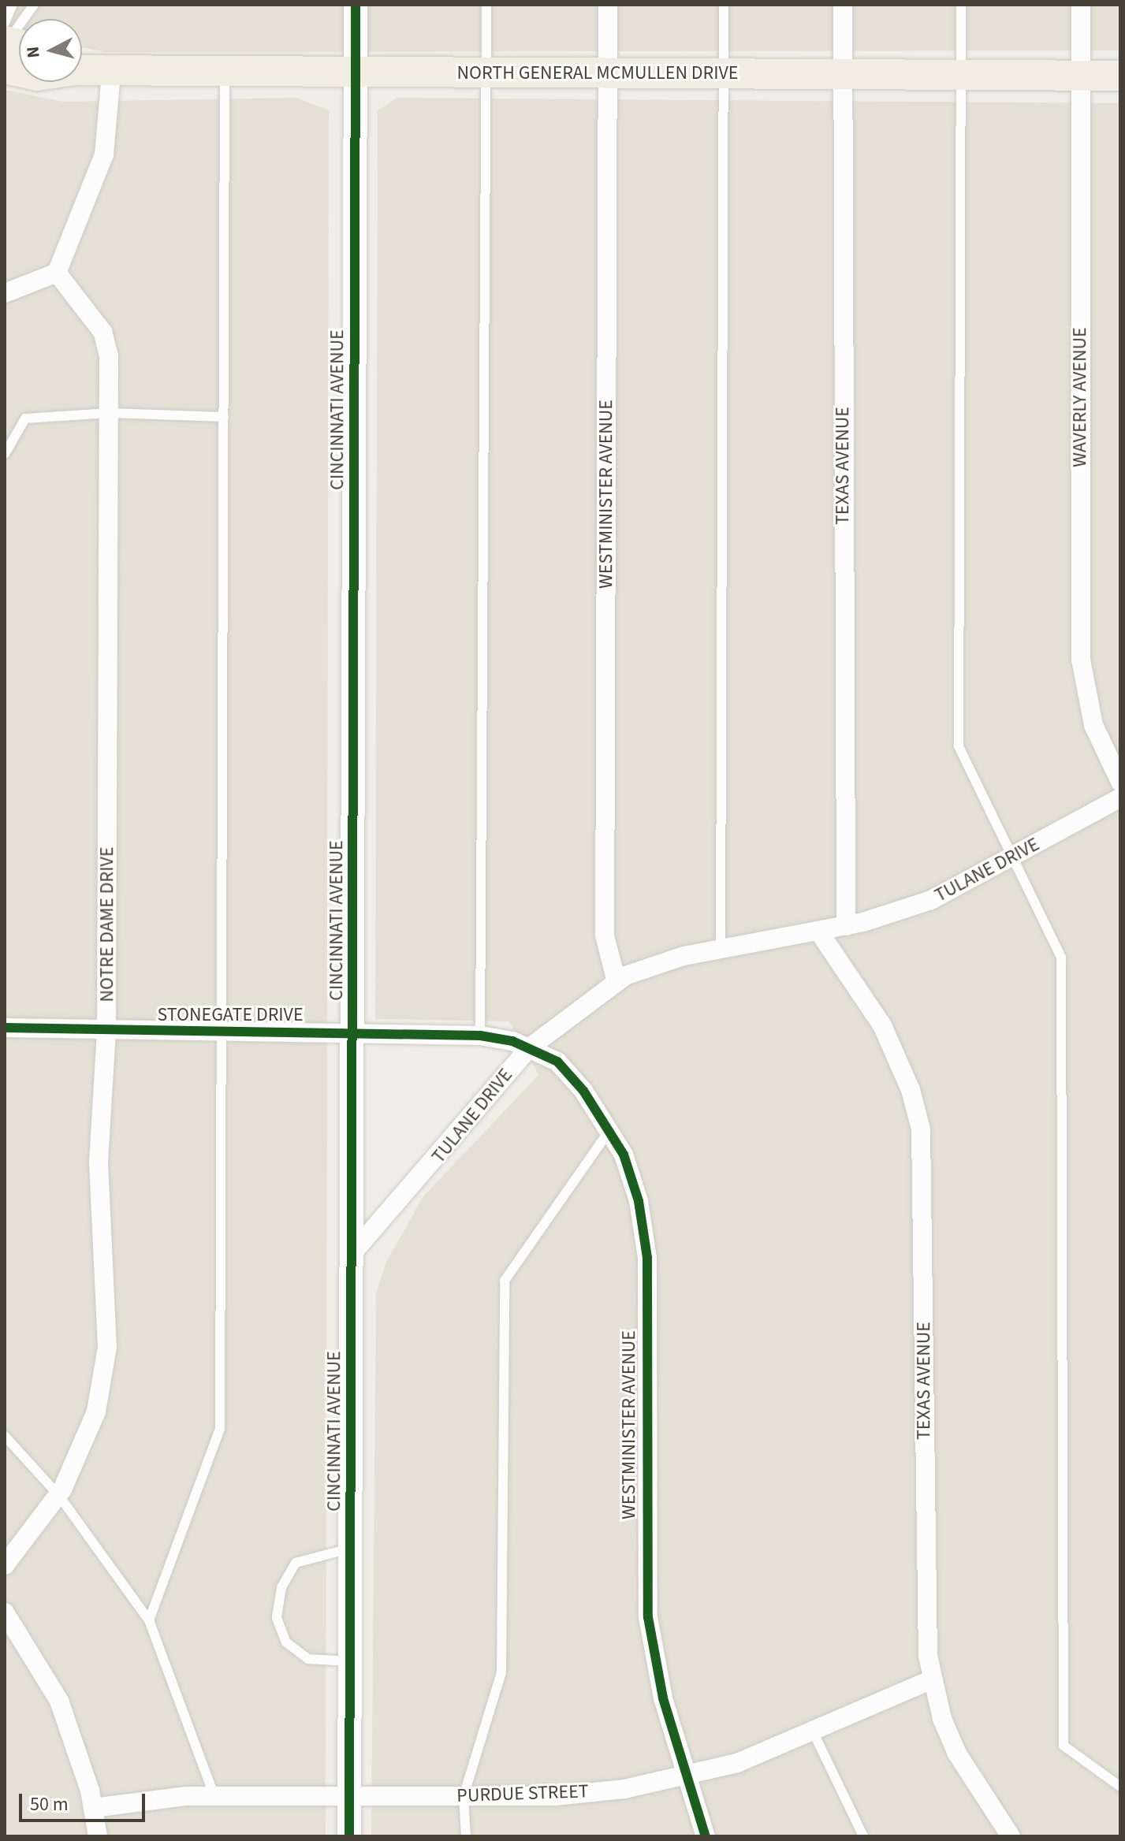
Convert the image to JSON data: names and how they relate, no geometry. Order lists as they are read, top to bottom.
{
  "streets": {
    "main road": ["NORTH GENERAL MCMULLEN DRIVE"],
    "street": [
      "WAVERLY AVENUE",
      "CINCINNATI AVENUE",
      "TEXAS AVENUE",
      "WESTMINISTER AVENUE",
      "TULANE DRIVE",
      "NOTRE DAME DRIVE",
      "STONEGATE DRIVE",
      "PURDUE STREET"
    ]
  },
  "crossings": [
    ["NORTH GENERAL MCMULLEN DRIVE", "WAVERLY AVENUE"],
    ["NORTH GENERAL MCMULLEN DRIVE", "CINCINNATI AVENUE"],
    ["NORTH GENERAL MCMULLEN DRIVE", "TEXAS AVENUE"],
    ["NORTH GENERAL MCMULLEN DRIVE", "WESTMINISTER AVENUE"],
    ["CINCINNATI AVENUE", "TULANE DRIVE"],
    ["CINCINNATI AVENUE", "STONEGATE DRIVE"],
    ["CINCINNATI AVENUE", "PURDUE STREET"],
    ["TEXAS AVENUE", "TULANE DRIVE"],
    ["TEXAS AVENUE", "PURDUE STREET"],
    ["WESTMINISTER AVENUE", "TULANE DRIVE"],
    ["WESTMINISTER AVENUE", "STONEGATE DRIVE"],
    ["WESTMINISTER AVENUE", "PURDUE STREET"],
    ["TULANE DRIVE", "STONEGATE DRIVE"],
    ["NOTRE DAME DRIVE", "STONEGATE DRIVE"]
  ],
  "scale_bar": "50 m",
  "north": "left"
}
